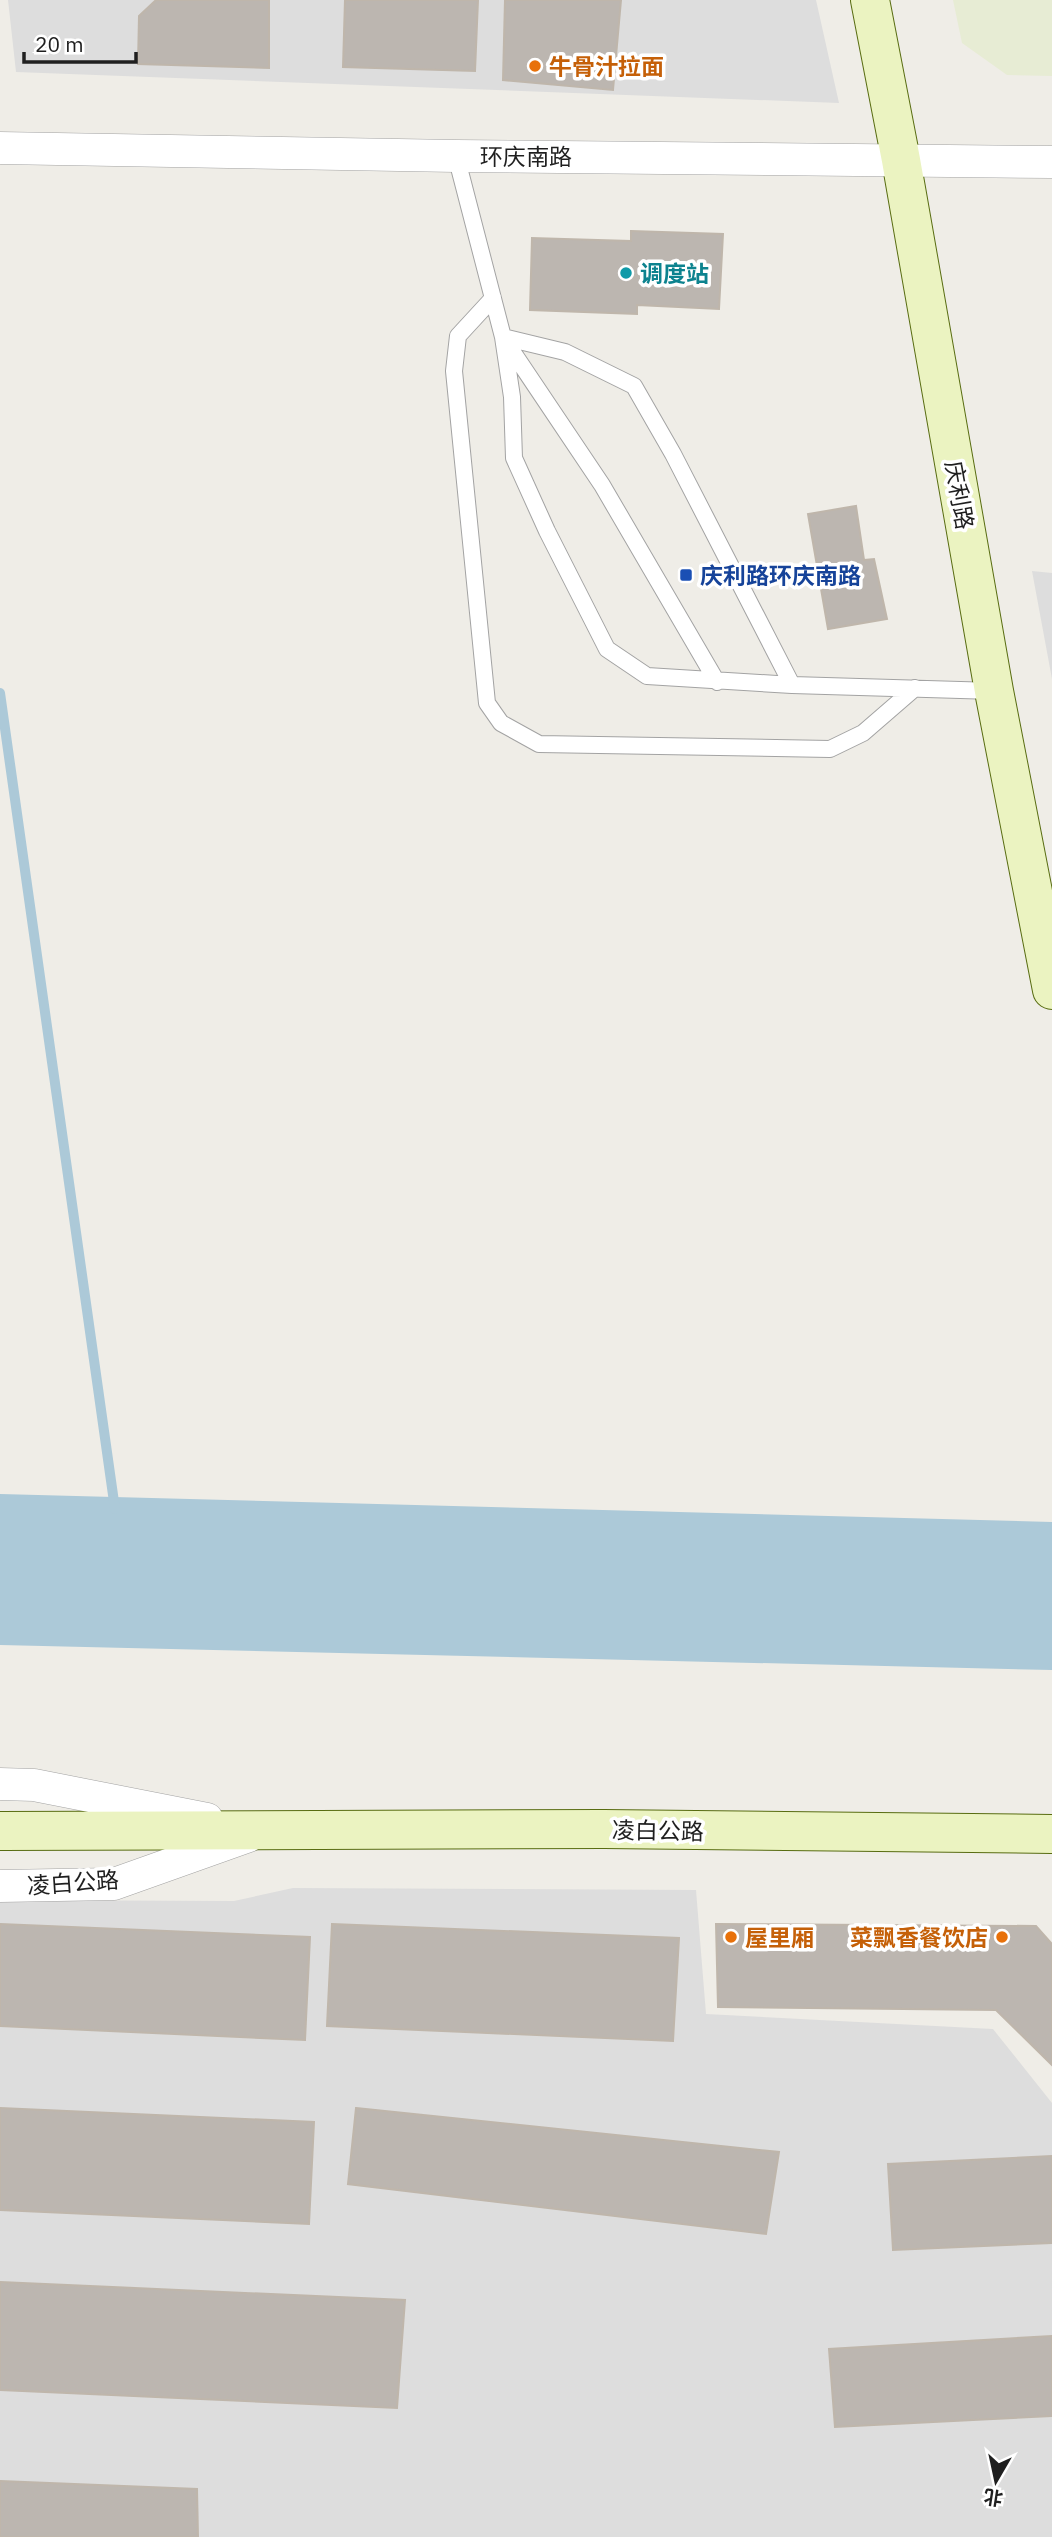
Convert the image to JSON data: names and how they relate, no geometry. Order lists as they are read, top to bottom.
{
  "streets": {
    "street": ["环庆南路", "庆利路", "凌白公路"]
  },
  "crossings": [
    ["环庆南路", "庆利路"]
  ],
  "places": {
    "other": [
      "牛骨汁拉面",
      "调度站",
      "屋里厢",
      "菜飘香餐饮店"
    ],
    "transit": ["庆利路环庆南路"]
  },
  "scale_bar": "20 m",
  "north": "bottom"
}
